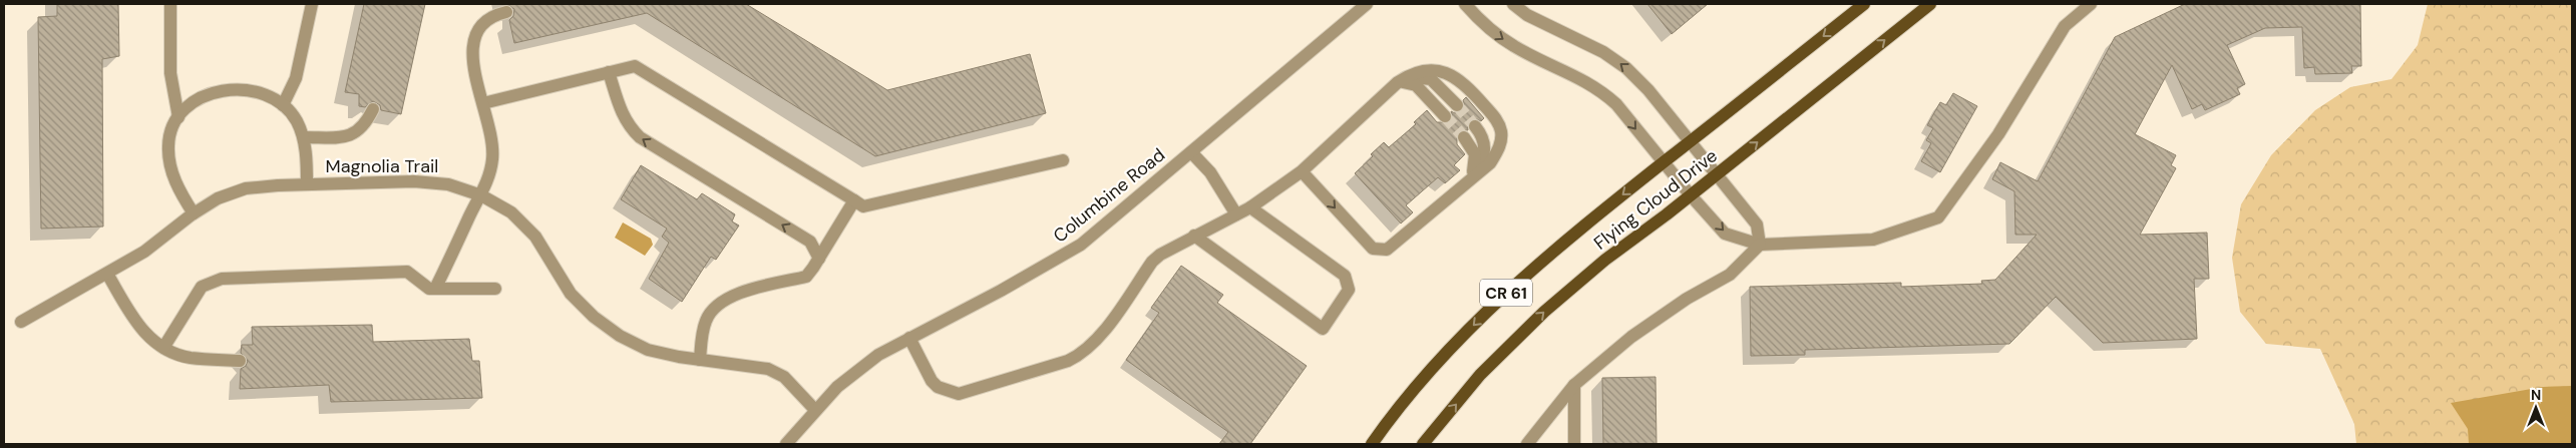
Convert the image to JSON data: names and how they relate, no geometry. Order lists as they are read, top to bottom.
{
  "streets": {
    "main road": ["Flying Cloud Drive", "CR 61"],
    "street": ["Magnolia Trail", "Columbine Road"]
  },
  "crossings": [
    ["Magnolia Trail", "Columbine Road"]
  ],
  "north": "top"
}
